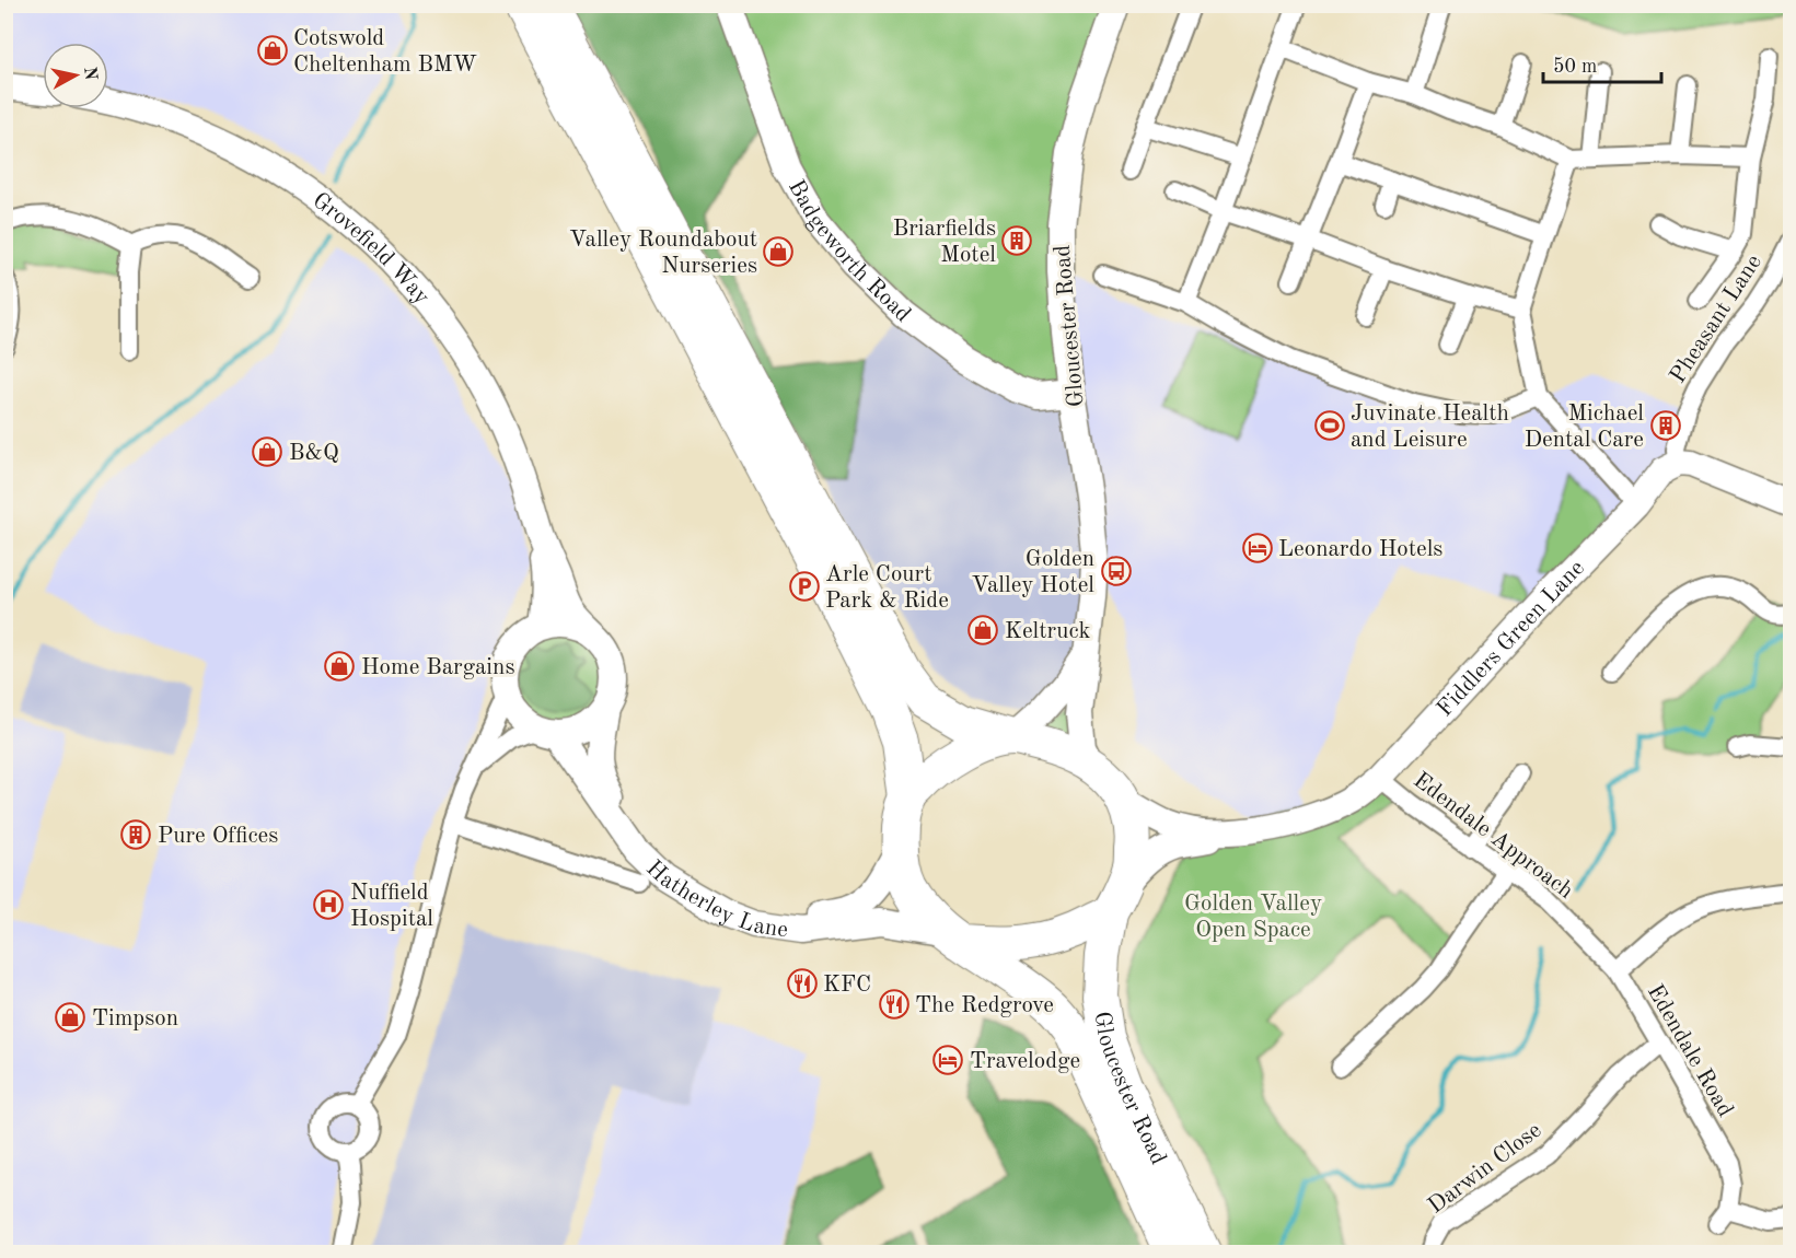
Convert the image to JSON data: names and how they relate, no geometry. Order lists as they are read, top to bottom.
{
  "streets": {
    "highway": ["Gloucester Road"],
    "street": [
      "Badgeworth Road",
      "Grovefield Way",
      "Pheasant Lane",
      "Fiddlers Green Lane",
      "Edendale Approach",
      "Hatherley Lane",
      "Edendale Road",
      "Darwin Close"
    ]
  },
  "crossings": [
    ["Badgeworth Road", "Gloucester Road"],
    ["Grovefield Way", "Hatherley Lane"],
    ["Pheasant Lane", "Fiddlers Green Lane"],
    ["Gloucester Road", "Fiddlers Green Lane"],
    ["Gloucester Road", "Hatherley Lane"],
    ["Fiddlers Green Lane", "Edendale Approach"],
    ["Fiddlers Green Lane", "Hatherley Lane"],
    ["Edendale Approach", "Edendale Road"],
    ["Edendale Road", "Darwin Close"]
  ],
  "parks": ["Golden Valley Open Space"],
  "places": {
    "shop": [
      "Cotswold Cheltenham BMW",
      "Valley Roundabout Nurseries",
      "B&Q",
      "Keltruck",
      "Home Bargains",
      "Timpson"
    ],
    "building": ["Briarfields Motel", "Michael Dental Care", "Pure Offices"],
    "sports": ["Juvinate Health and Leisure"],
    "hotel": ["Leonardo Hotels", "Travelodge"],
    "bus stop": ["Golden Valley Hotel"],
    "parking": ["Arle Court Park & Ride"],
    "hospital": ["Nuffield Hospital"],
    "restaurant": ["KFC", "The Redgrove"]
  },
  "scale_bar": "50 m",
  "north": "right"
}
